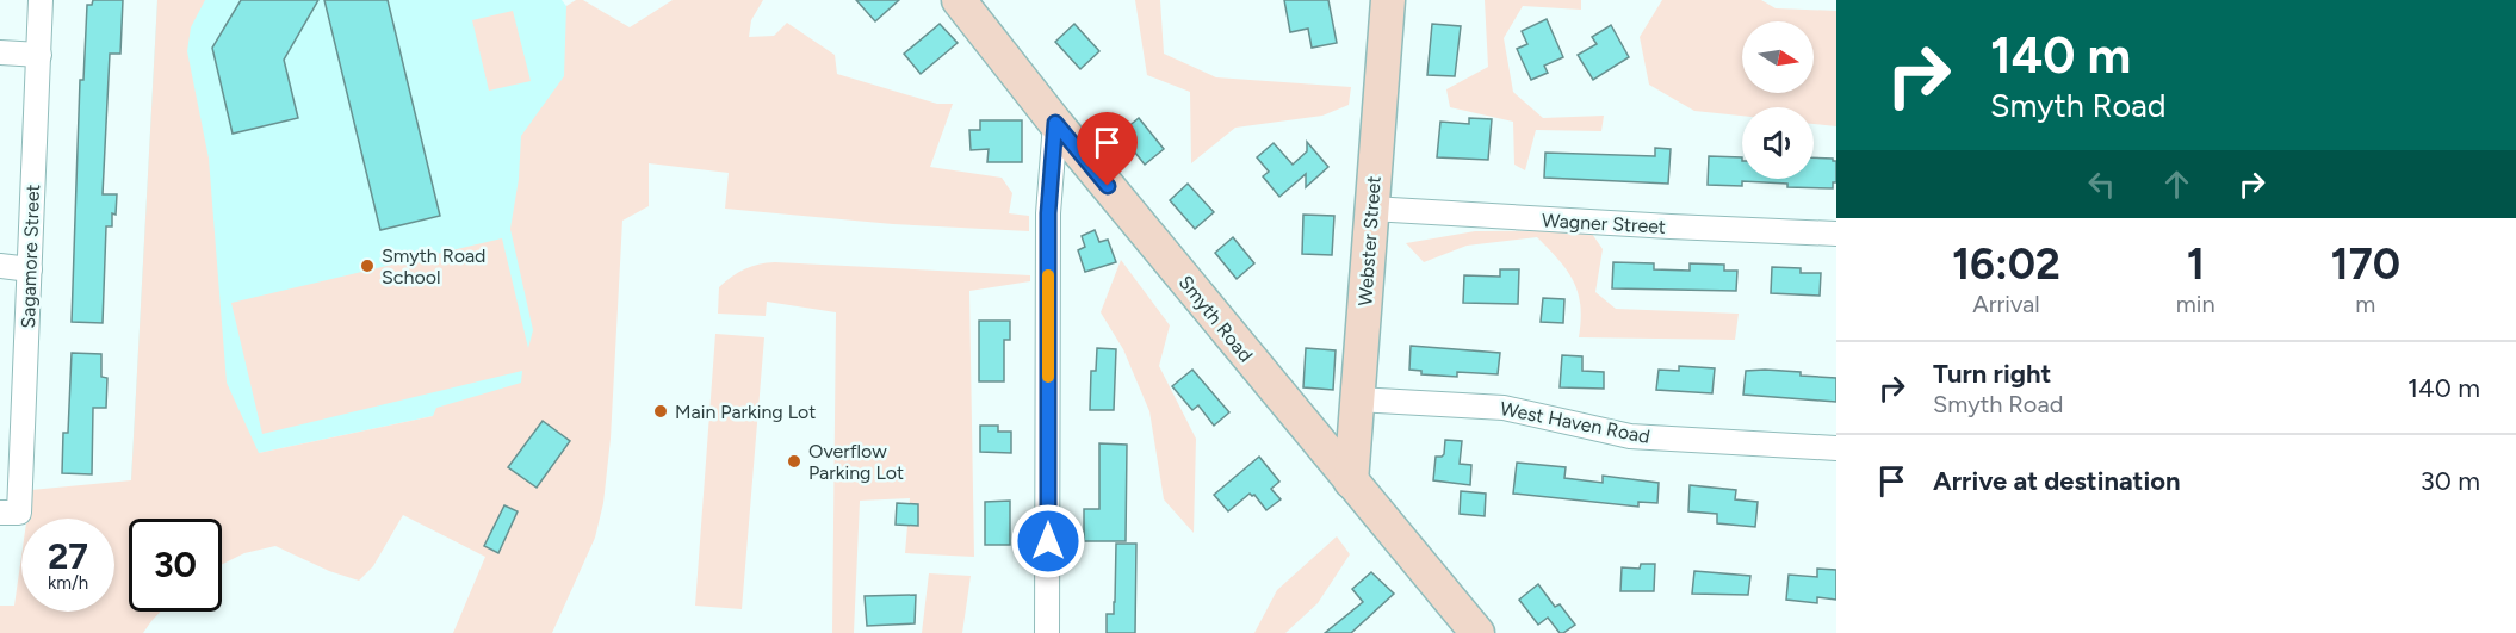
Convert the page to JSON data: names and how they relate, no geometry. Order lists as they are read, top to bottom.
{
  "streets": {
    "street": [
      "Wagner Street",
      "Webster Street",
      "Sagamore Street",
      "Smyth Road",
      "West Haven Road"
    ]
  },
  "crossings": [
    ["Wagner Street", "Webster Street"],
    ["Webster Street", "Smyth Road"],
    ["Webster Street", "West Haven Road"]
  ],
  "places": ["Smyth Road School", "Main Parking Lot", "Overflow Parking Lot"],
  "north": "right",
  "page": {
    "turn": ["140 m", "Smyth Road"],
    "eta": [
      "16:02",
      "Arrival",
      "1",
      "min",
      "170",
      "m"
    ],
    "list": [
      {
        "name": "Turn right",
        "note": "Smyth Road",
        "value": "140 m"
      },
      {
        "name": "Arrive at destination",
        "value": "30 m"
      }
    ],
    "speed": "27 km/h",
    "limit": "30"
  }
}
